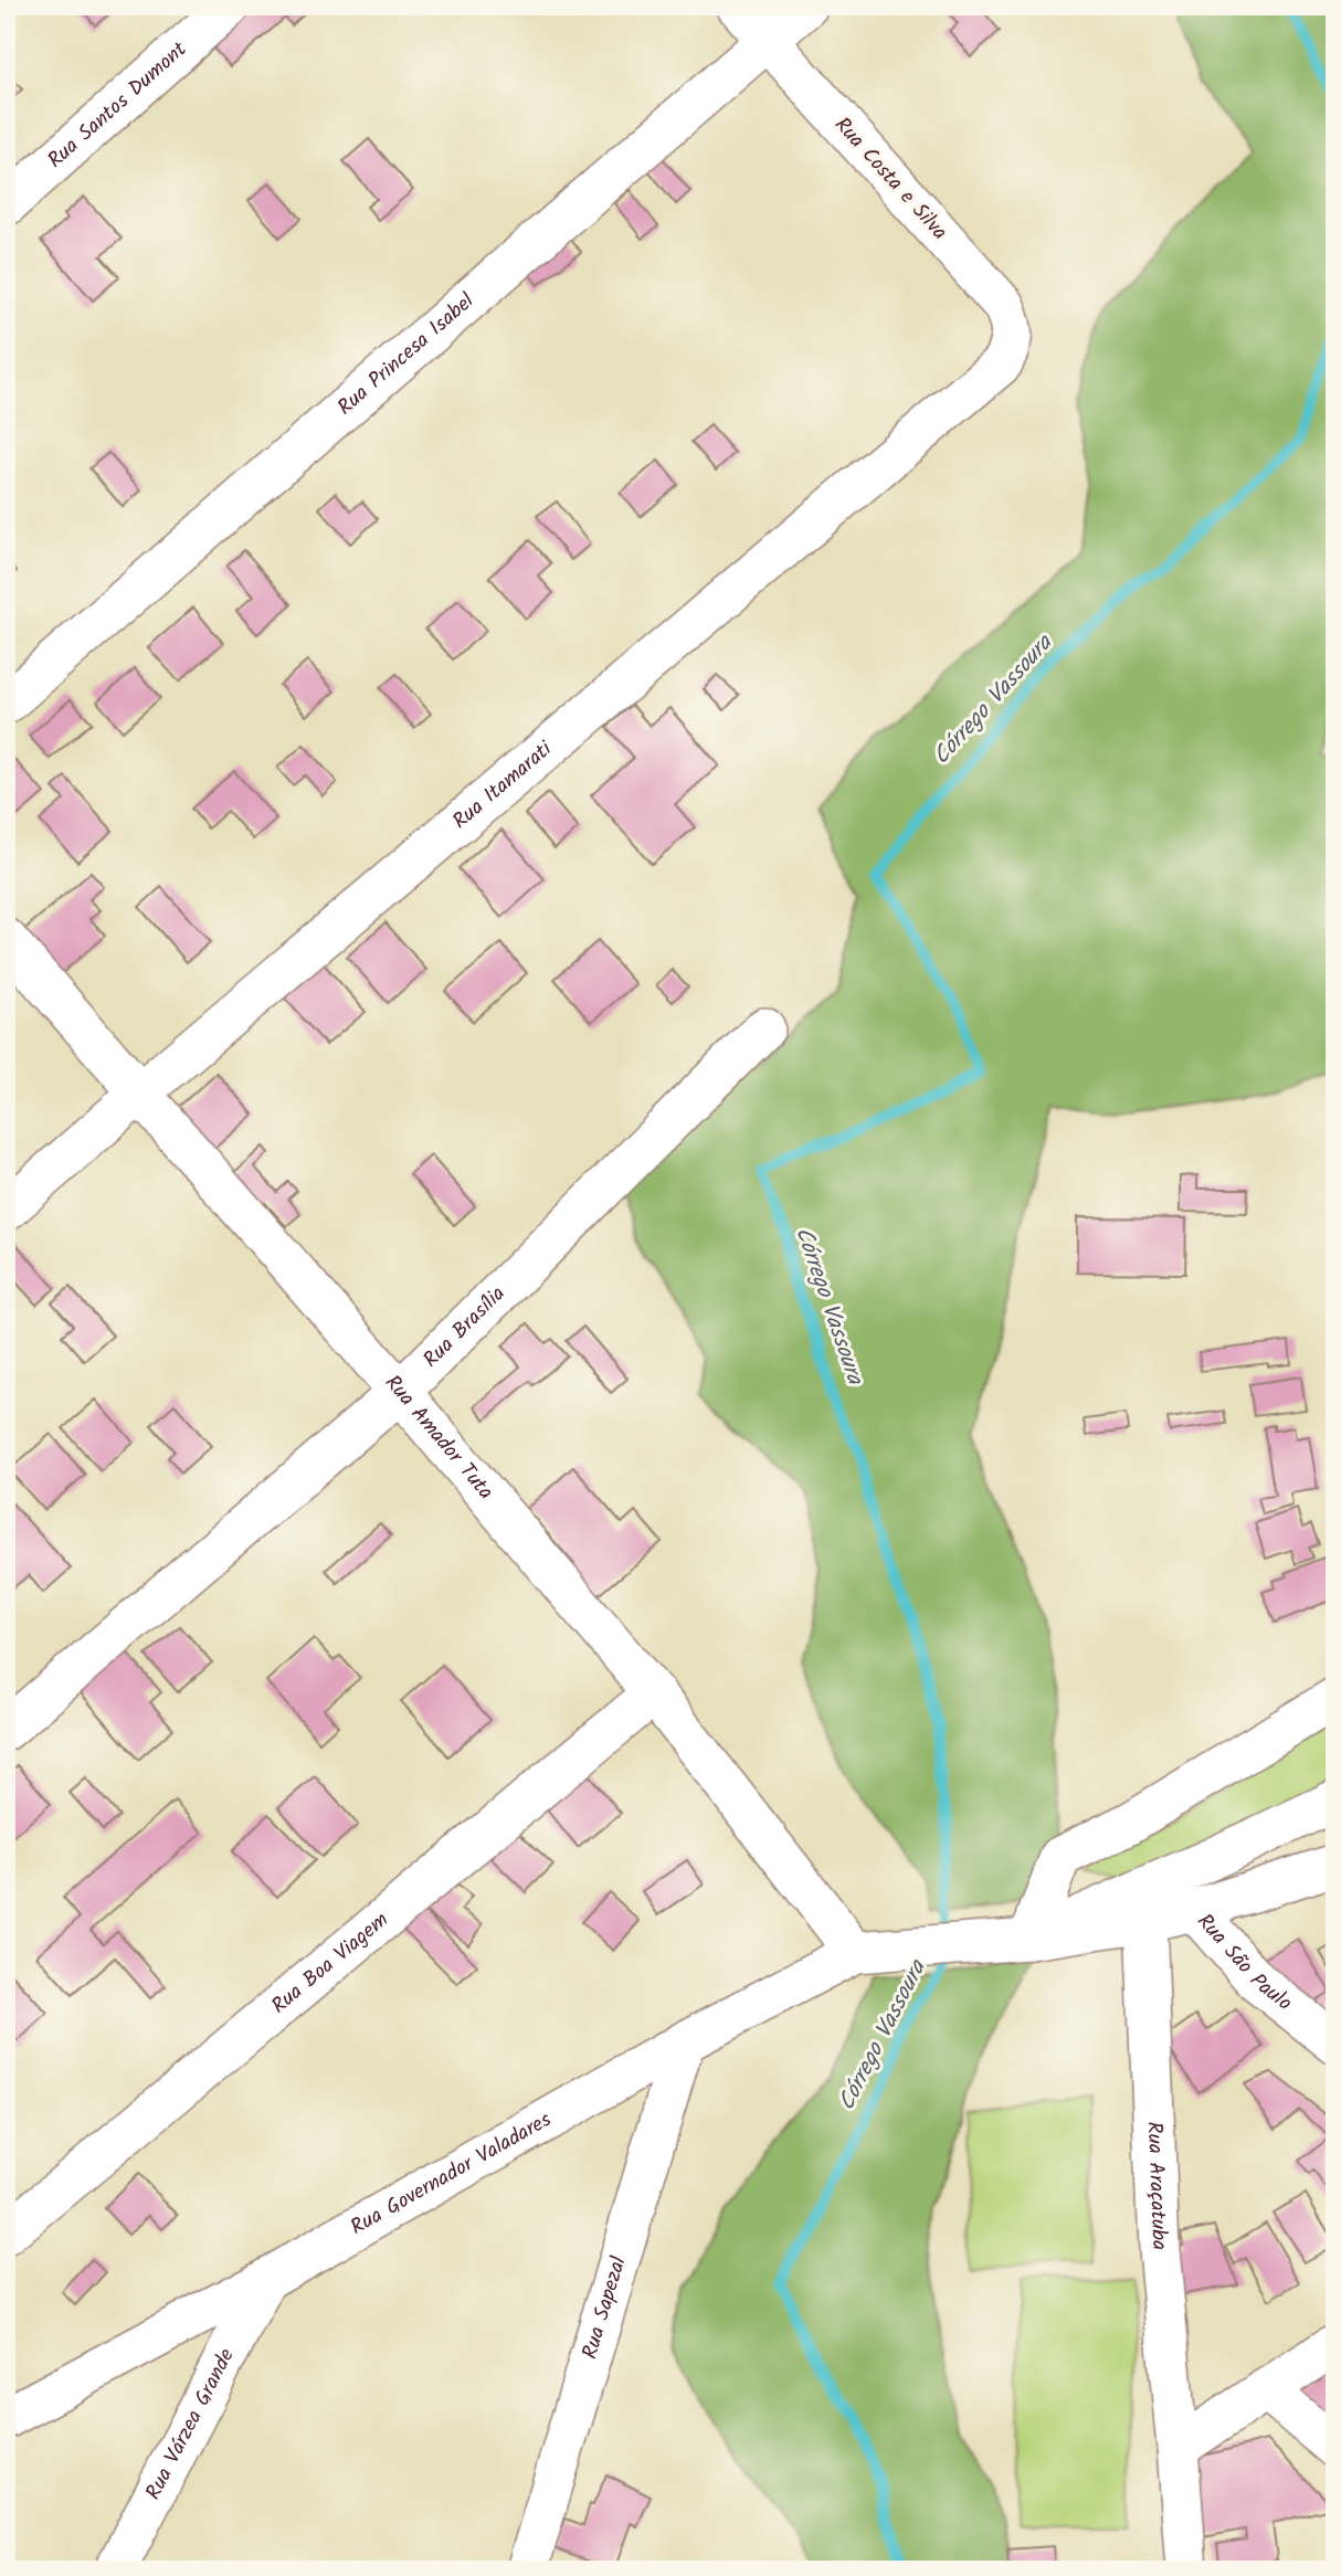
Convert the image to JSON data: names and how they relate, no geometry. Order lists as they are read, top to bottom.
{
  "streets": {
    "street": [
      "Rua Santos Dumont",
      "Rua Costa e Silva",
      "Rua Princesa Isabel",
      "Rua Itamarati",
      "Rua Brasília",
      "Rua Amador Tuta",
      "Rua São Paulo",
      "Rua Boa Viagem",
      "Rua Governador Valadares",
      "Rua Araçatuba",
      "Rua Sapezal",
      "Rua Várzea Grande"
    ]
  },
  "crossings": [
    ["Rua Costa e Silva", "Rua Princesa Isabel"],
    ["Rua Costa e Silva", "Rua Itamarati"],
    ["Rua Itamarati", "Rua Amador Tuta"],
    ["Rua Brasília", "Rua Amador Tuta"],
    ["Rua Amador Tuta", "Rua Boa Viagem"],
    ["Rua Amador Tuta", "Rua Governador Valadares"],
    ["Rua Governador Valadares", "Rua Sapezal"],
    ["Rua Governador Valadares", "Rua Várzea Grande"]
  ],
  "water": ["Córrego Vassoura"]
}
